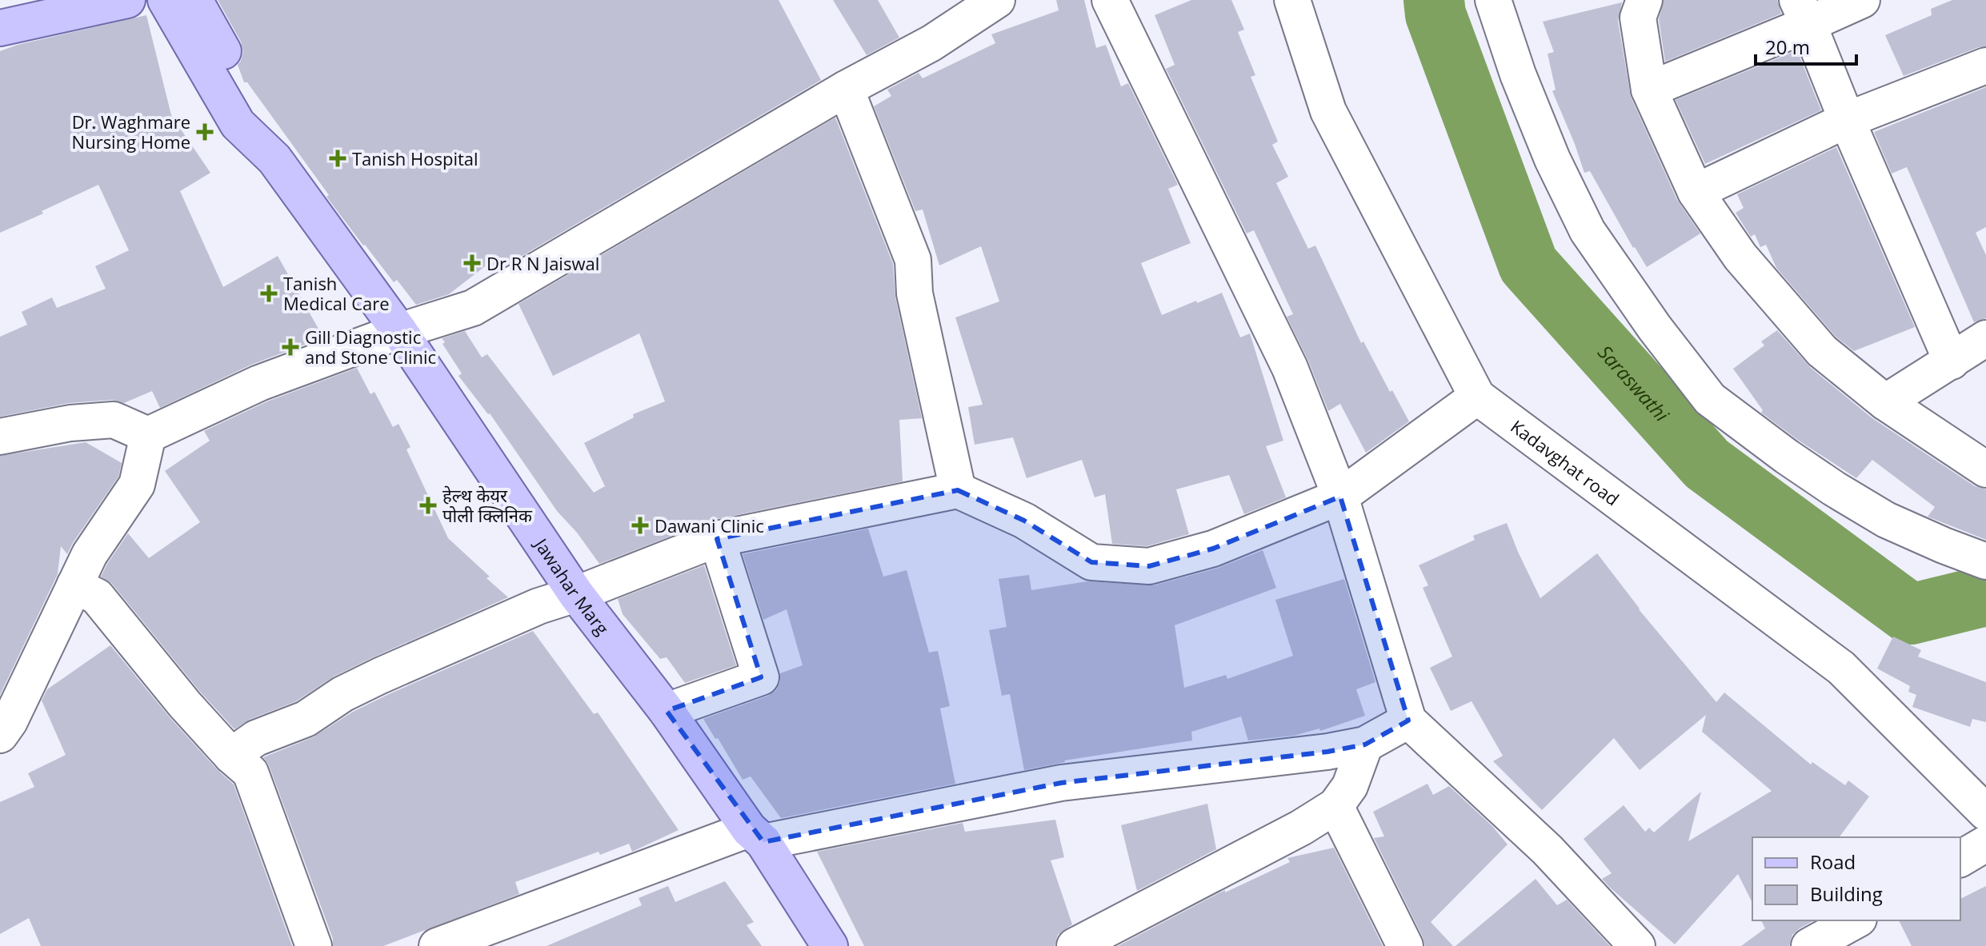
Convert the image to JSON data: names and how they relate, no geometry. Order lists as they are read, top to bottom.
{
  "streets": {
    "main road": ["Jawahar Marg"],
    "street": ["Kadavghat road"]
  },
  "water": ["Saraswathi"],
  "places": {
    "health": [
      "Dr. Waghmare Nursing Home",
      "Tanish Hospital",
      "Dr R N Jaiswal",
      "Tanish Medical Care",
      "Gill Diagnostic and Stone Clinic",
      "हेल्थ केयर पोली क्लिनिक",
      "Dawani Clinic"
    ]
  },
  "legend": ["Road", "Building"],
  "scale_bar": "20 m"
}
